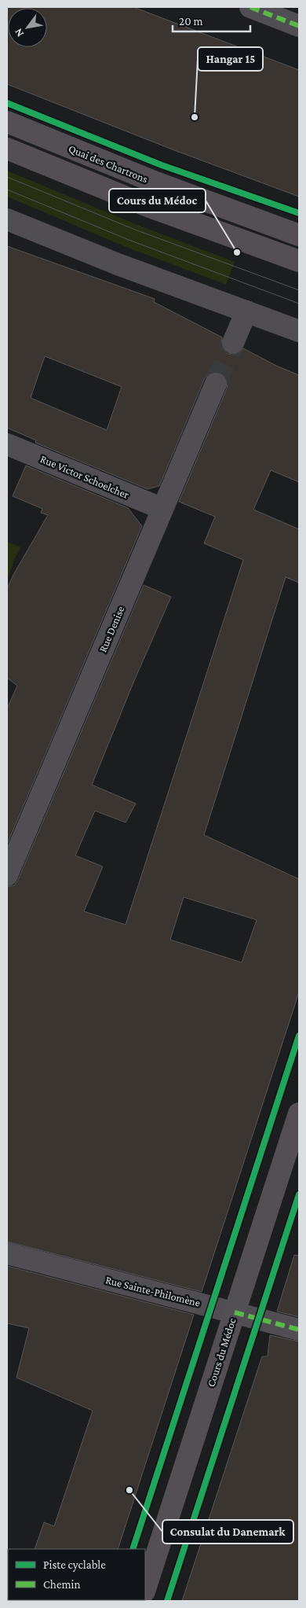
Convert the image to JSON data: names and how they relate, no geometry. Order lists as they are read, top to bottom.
{
  "streets": {
    "main road": ["Quai des Chartrons", "Cours du Médoc"],
    "street": ["Rue Victor Schoelcher", "Rue Denise", "Rue Sainte-Philomène"]
  },
  "crossings": [
    ["Rue Victor Schoelcher", "Rue Denise"],
    ["Rue Sainte-Philomène", "Cours du Médoc"]
  ],
  "places": ["Hangar 15", "Cours du Médoc", "Consulat du Danemark"],
  "legend": ["Piste cyclable", "Chemin"],
  "scale_bar": "20 m",
  "north": "bottom left"
}
